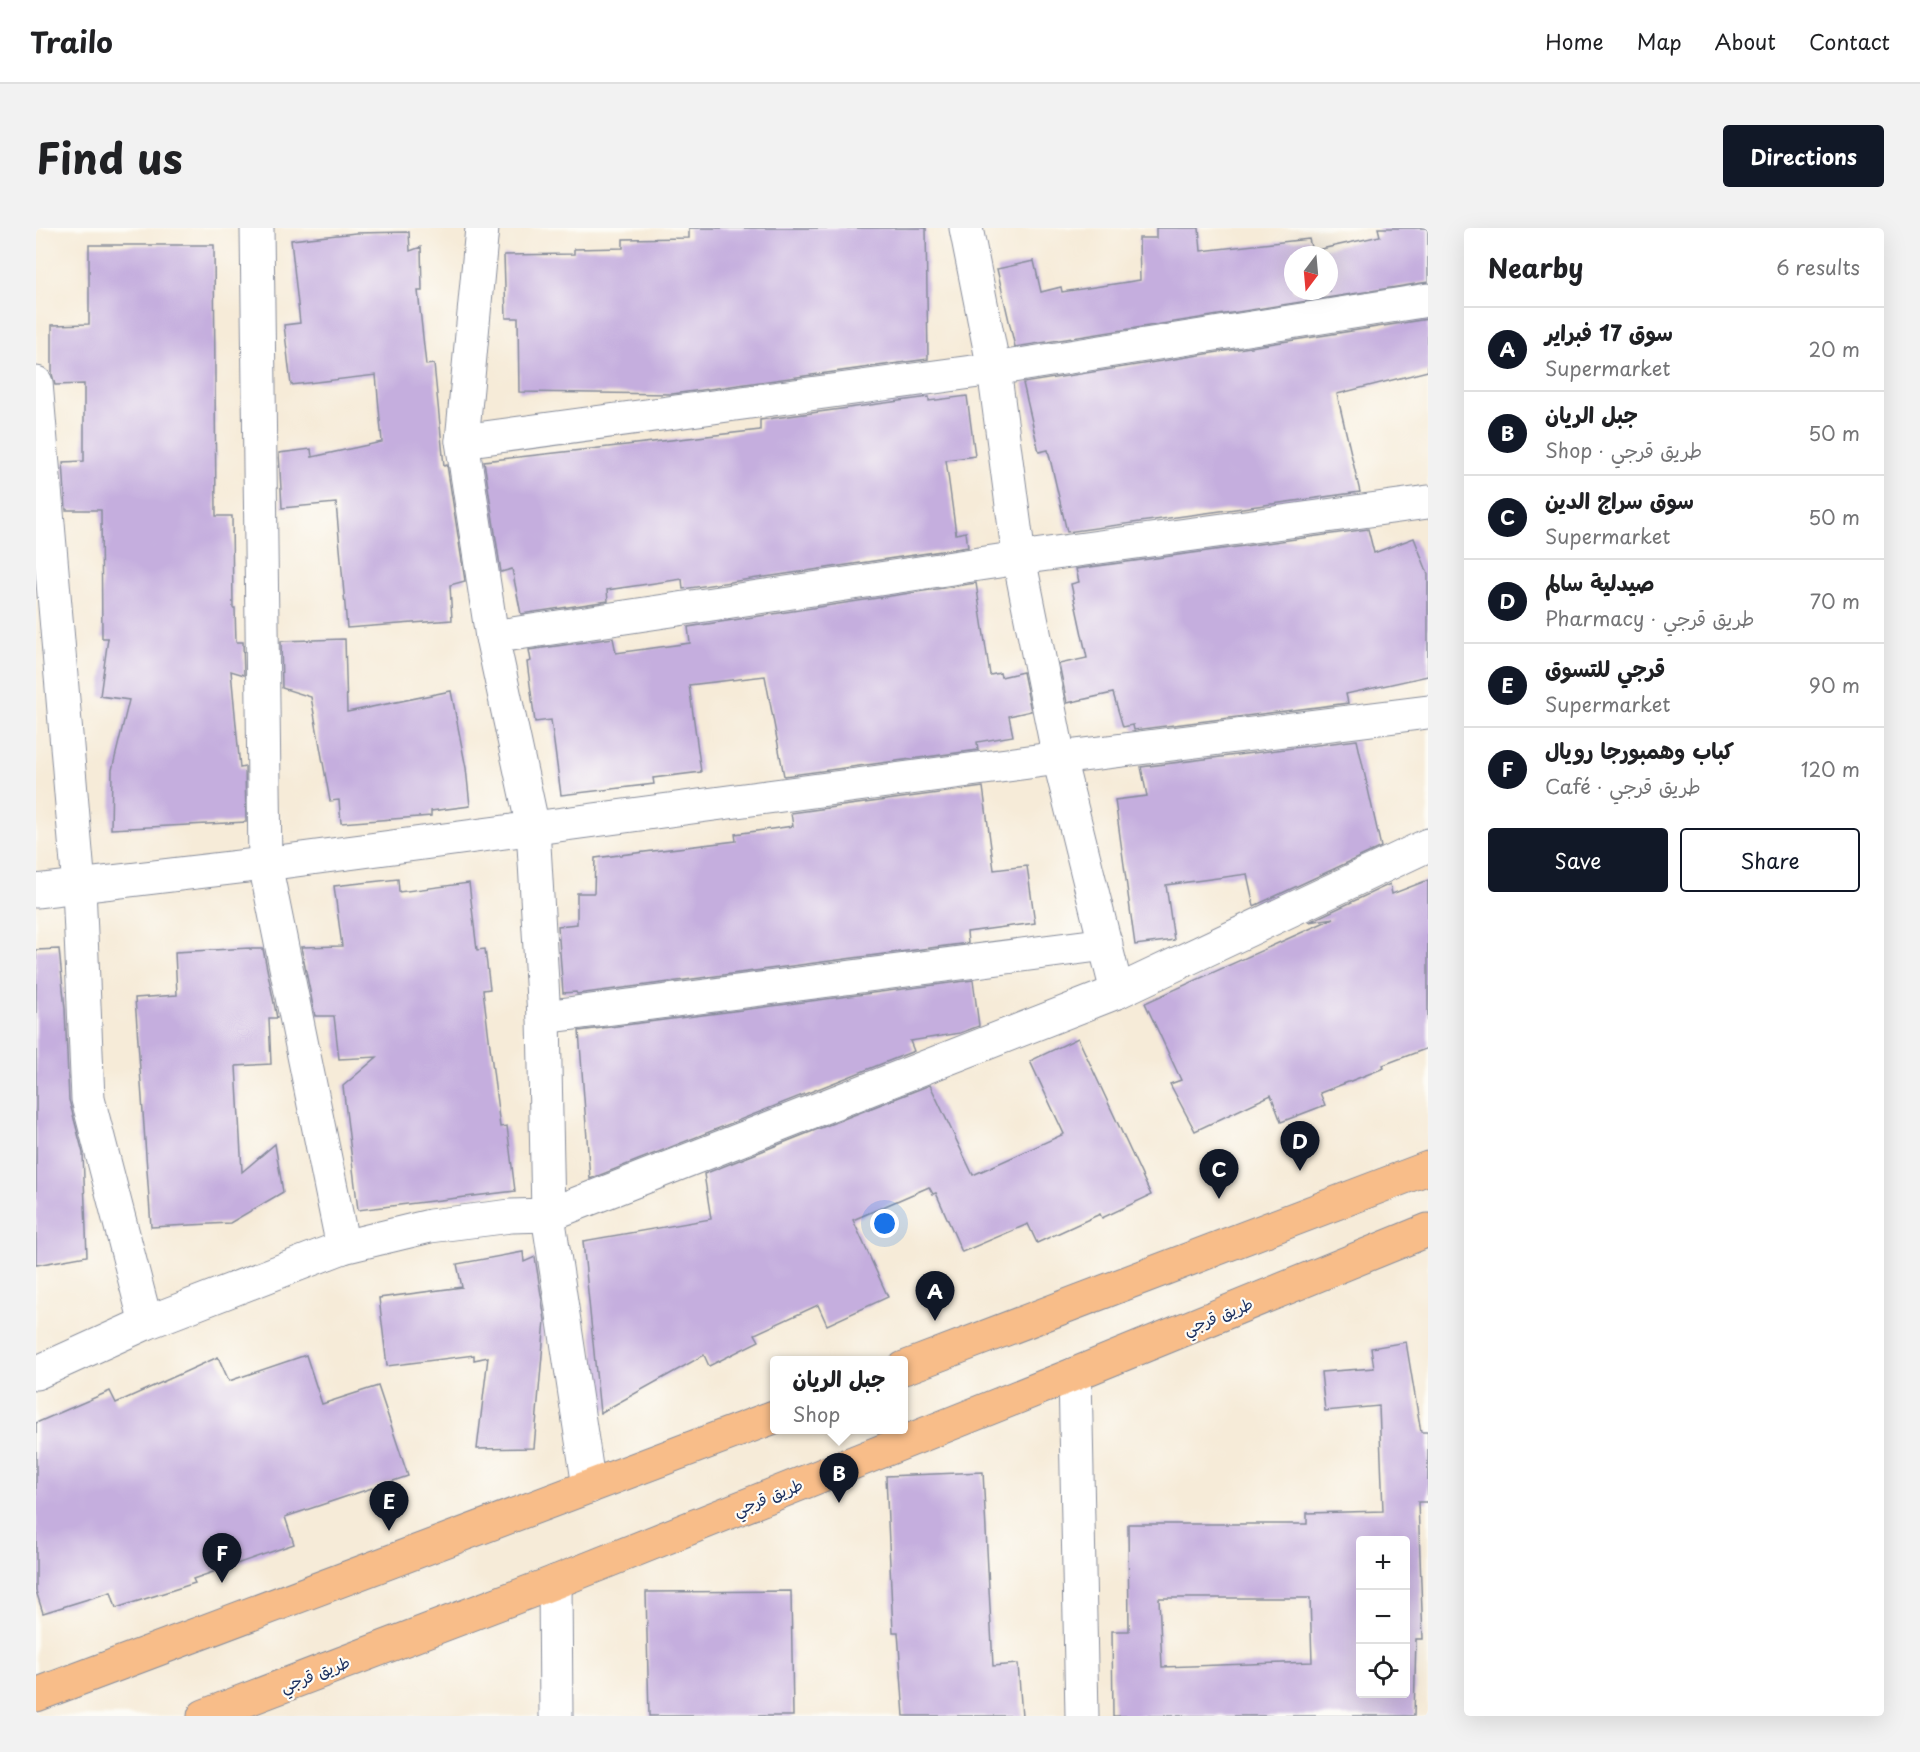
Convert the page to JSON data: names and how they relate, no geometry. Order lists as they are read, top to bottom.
{
  "streets": {
    "highway": ["طريق قرجي"]
  },
  "north": "bottom",
  "page": {
    "header": "Trailo",
    "nav": [
      "Home",
      "Map",
      "About",
      "Contact"
    ],
    "title": "Find us",
    "buttons": [
      "Directions",
      ["Save", "Share"]
    ],
    "heading": ["Nearby", "6 results"],
    "list": [
      {
        "mark": "A",
        "name": "سوق 17 فبراير",
        "note": "Supermarket",
        "value": "20 m"
      },
      {
        "mark": "B",
        "name": "جبل الريان",
        "note": "Shop · طريق قرجي",
        "value": "50 m"
      },
      {
        "mark": "C",
        "name": "سوق سراج الدين",
        "note": "Supermarket",
        "value": "50 m"
      },
      {
        "mark": "D",
        "name": "صيدلية سالم",
        "note": "Pharmacy · طريق قرجي",
        "value": "70 m"
      },
      {
        "mark": "E",
        "name": "قرجي للتسوق",
        "note": "Supermarket",
        "value": "90 m"
      },
      {
        "mark": "F",
        "name": "كباب وهمبورجا رويال",
        "note": "Café · طريق قرجي",
        "value": "120 m"
      }
    ],
    "pins": [
      "D",
      "C",
      "A",
      "B",
      "E",
      "F"
    ],
    "popup": ["جبل الريان", "Shop"],
    "map_buttons": ["+", "−"]
  }
}
